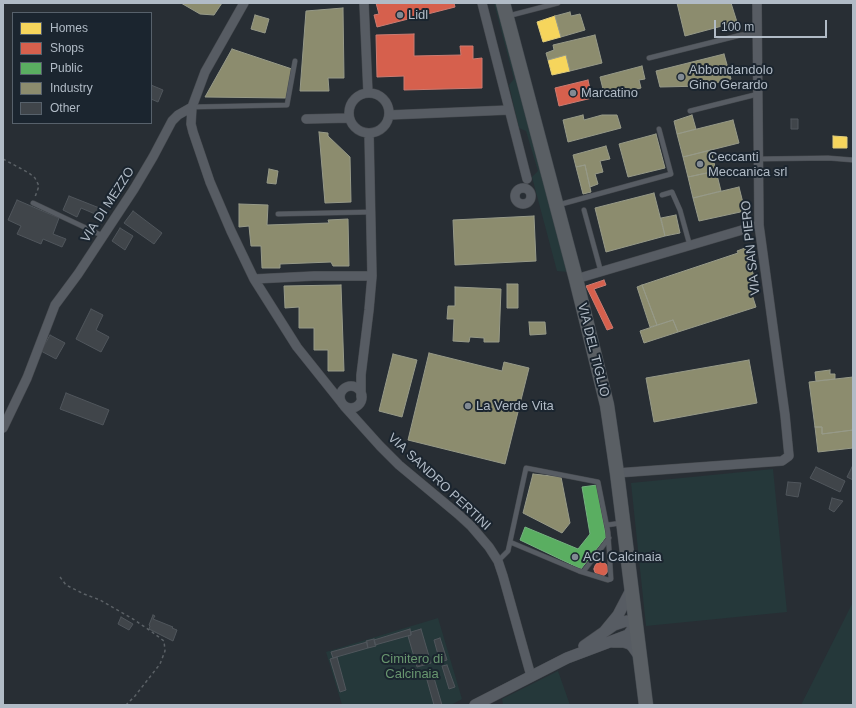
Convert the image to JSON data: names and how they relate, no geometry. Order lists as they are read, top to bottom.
{
  "streets": {
    "main road": ["VIA DEL TIGLIO"],
    "street": ["VIA DI MEZZO", "VIA SAN PIERO", "VIA SANDRO PERTINI"]
  },
  "crossings": [
    ["VIA DI MEZZO", "VIA SANDRO PERTINI"],
    ["VIA SAN PIERO", "VIA DEL TIGLIO"]
  ],
  "parks": ["Cimitero di Calcinaia"],
  "places": [
    "Lidl",
    "Abbondandolo Gino Gerardo",
    "Marcatino",
    "Ceccanti Meccanica srl",
    "La Verde Vita",
    "ACI Calcinaia"
  ],
  "legend": [
    "Homes",
    "Shops",
    "Public",
    "Industry",
    "Other"
  ],
  "scale_bar": "100 m"
}
